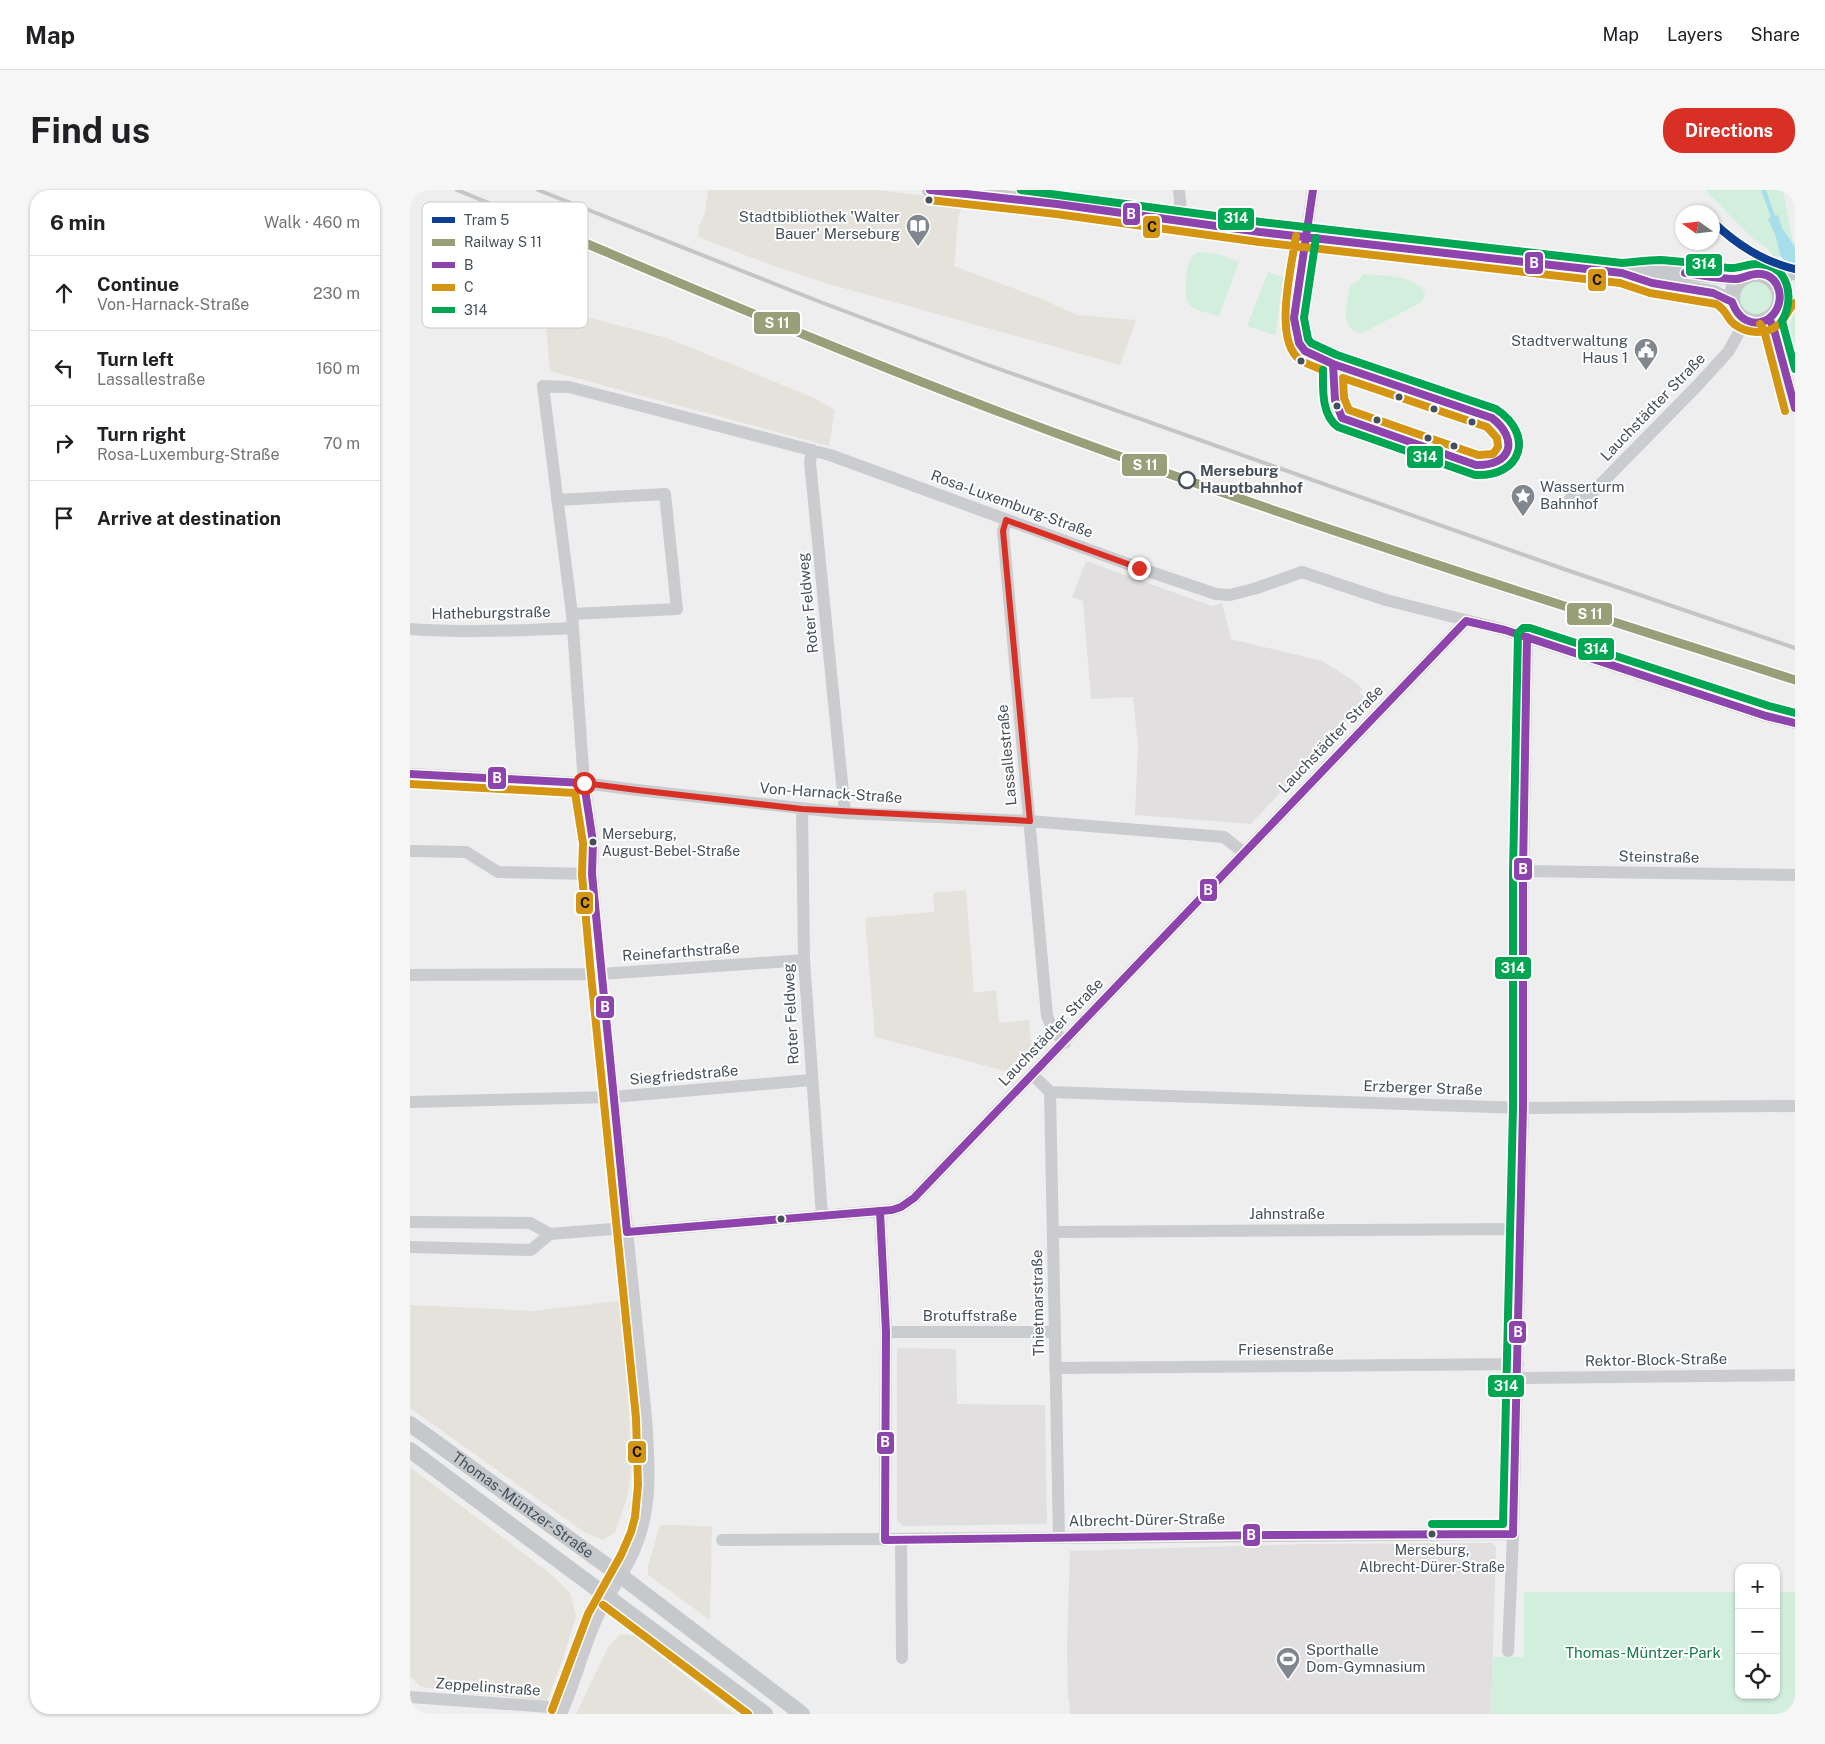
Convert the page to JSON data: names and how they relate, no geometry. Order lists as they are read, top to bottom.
{
  "streets": {
    "main road": ["Thomas-Müntzer-Straße"],
    "street": [
      "Lauchstädter Straße",
      "Rosa-Luxemburg-Straße",
      "Roter Feldweg",
      "Hatheburgstraße",
      "Lassallestraße",
      "Von-Harnack-Straße",
      "Steinstraße",
      "Reinefarthstraße",
      "Siegfriedstraße",
      "Erzberger Straße",
      "Jahnstraße",
      "Thietmarstraße",
      "Brotuffstraße",
      "Friesenstraße",
      "Rektor-Block-Straße",
      "Albrecht-Dürer-Straße",
      "Zeppelinstraße"
    ]
  },
  "crossings": [
    ["Lauchstädter Straße", "Rosa-Luxemburg-Straße"],
    ["Lauchstädter Straße", "Roter Feldweg"],
    ["Lauchstädter Straße", "Lassallestraße"],
    ["Lauchstädter Straße", "Von-Harnack-Straße"],
    ["Rosa-Luxemburg-Straße", "Roter Feldweg"],
    ["Rosa-Luxemburg-Straße", "Lassallestraße"],
    ["Roter Feldweg", "Von-Harnack-Straße"],
    ["Roter Feldweg", "Reinefarthstraße"],
    ["Roter Feldweg", "Siegfriedstraße"],
    ["Lassallestraße", "Von-Harnack-Straße"],
    ["Erzberger Straße", "Thietmarstraße"],
    ["Jahnstraße", "Thietmarstraße"],
    ["Thietmarstraße", "Brotuffstraße"],
    ["Thietmarstraße", "Friesenstraße"],
    ["Thietmarstraße", "Albrecht-Dürer-Straße"]
  ],
  "parks": ["Thomas-Müntzer-Park"],
  "places": {
    "library": ["Stadtbibliothek 'Walter Bauer' Merseburg"],
    "public building": ["Stadtverwaltung Haus 1"],
    "other": ["Merseburg Hauptbahnhof", "Merseburg, August-Bebel-Straße", "Merseburg, Albrecht-Dürer-Straße"],
    "place": ["Wasserturm Bahnhof"],
    "sports": ["Sporthalle Dom-Gymnasium"]
  },
  "lines": [
    "transit line B",
    "transit line 314",
    "transit line C",
    "tram line 5"
  ],
  "legend": [
    "Tram 5",
    "Railway S 11",
    "B",
    "C",
    "314"
  ],
  "north": "left",
  "page": {
    "header": "Map",
    "nav": ["Map", "Layers", "Share"],
    "buttons": "Directions",
    "title": "Find us",
    "heading": ["6 min", "Walk · 460 m"],
    "list": [
      ["Continue", "Von-Harnack-Straße", "230 m"],
      ["Turn left", "Lassallestraße", "160 m"],
      ["Turn right", "Rosa-Luxemburg-Straße", "70 m"],
      "Arrive at destination"
    ],
    "map_buttons": ["+", "−"]
  }
}
